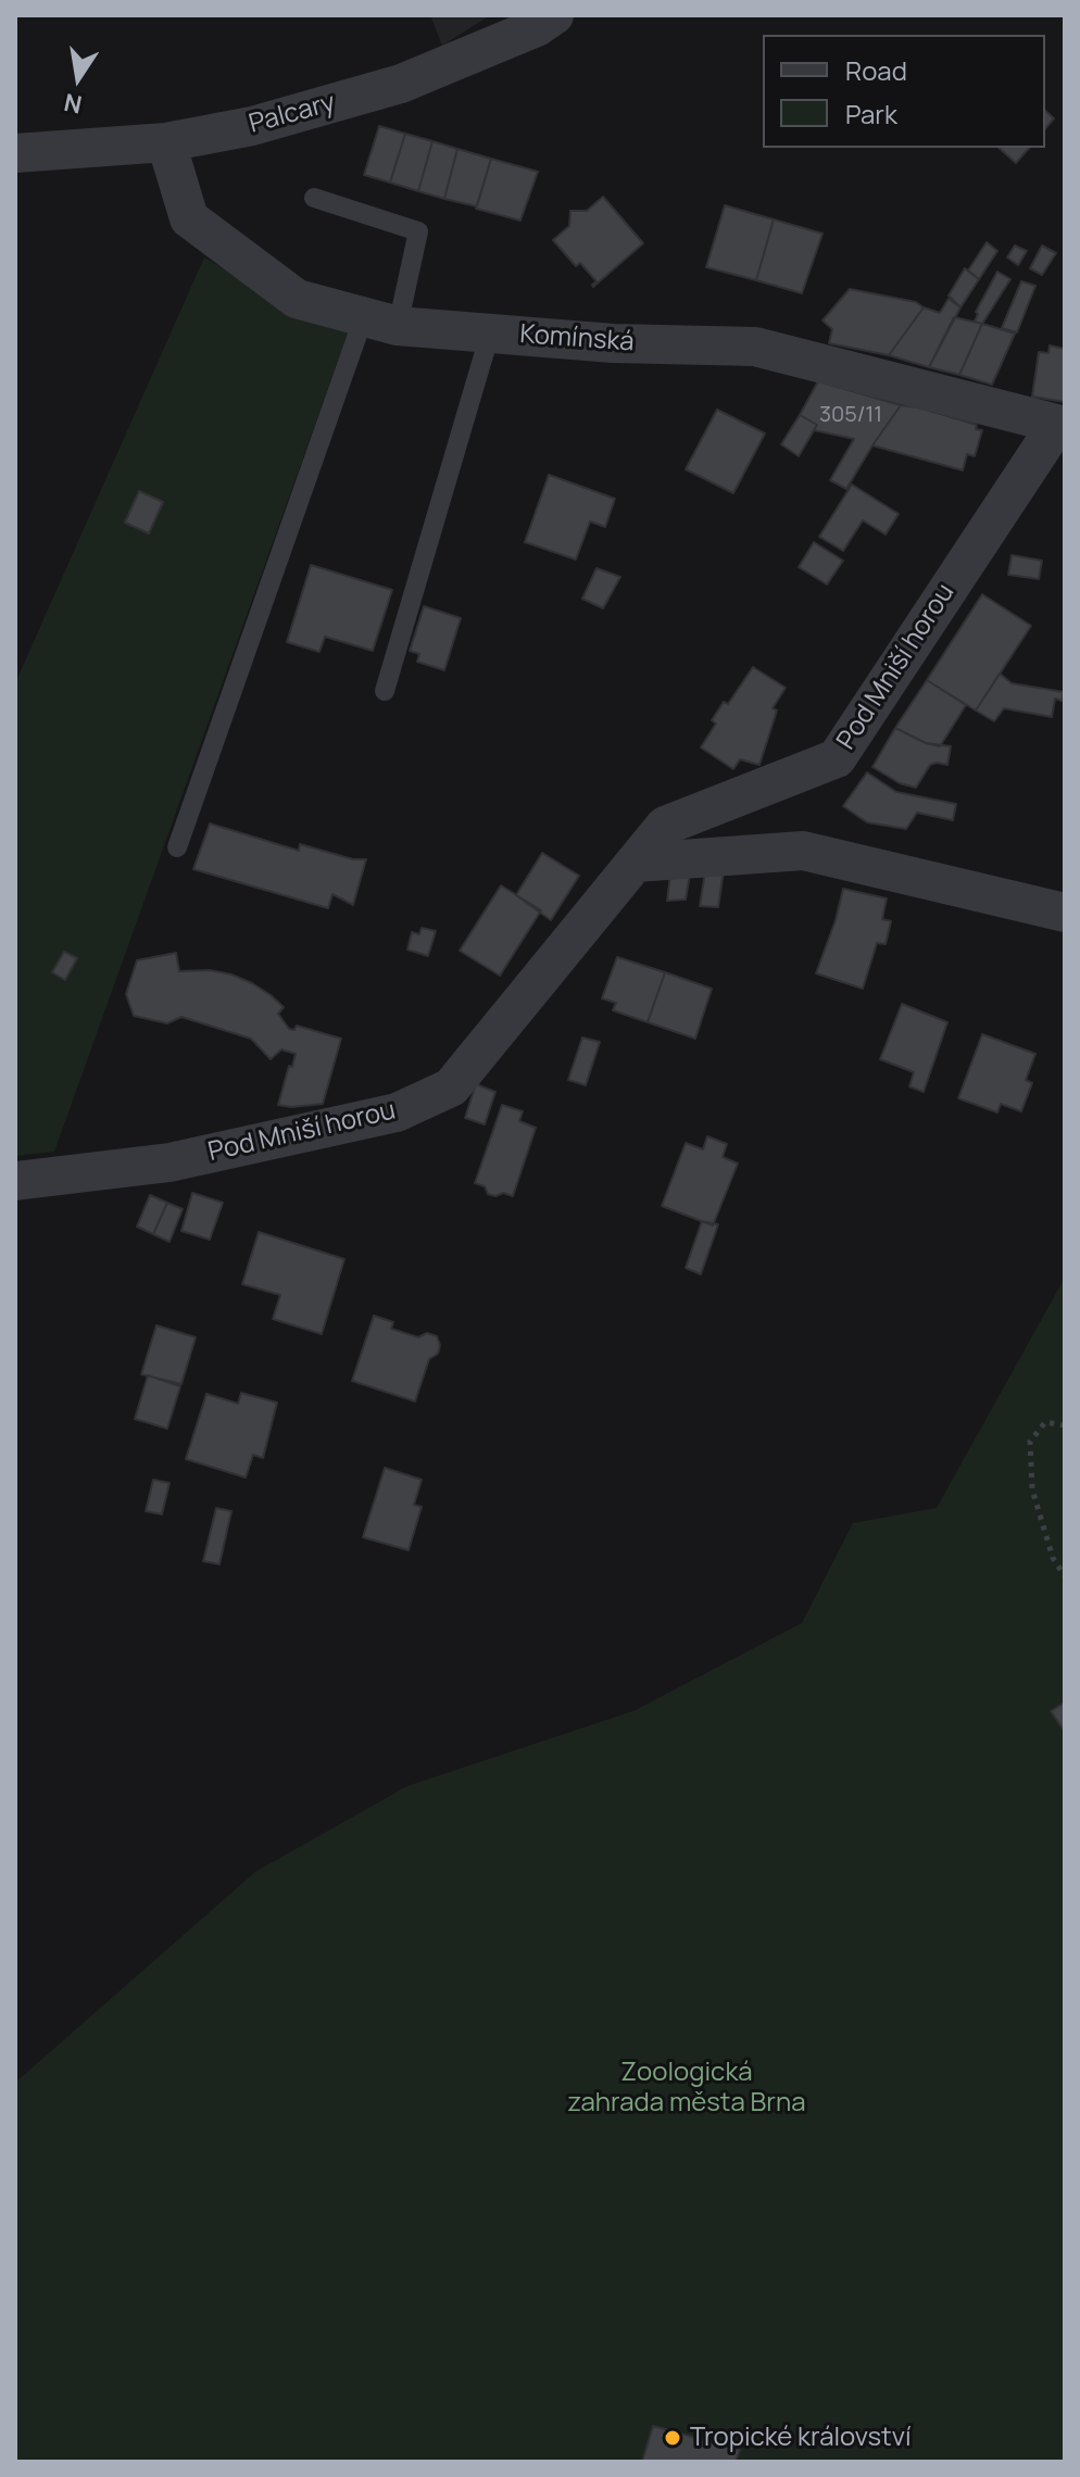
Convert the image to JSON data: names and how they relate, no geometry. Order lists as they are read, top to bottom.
{
  "streets": {
    "street": ["Palcary", "Komínská", "Pod Mniší horou"]
  },
  "crossings": [
    ["Palcary", "Komínská"],
    ["Komínská", "Pod Mniší horou"]
  ],
  "parks": ["Zoologická zahrada města Brna"],
  "places": ["Tropické království"],
  "house_numbers": ["305/11"],
  "legend": ["Road", "Park"],
  "north": "bottom"
}
